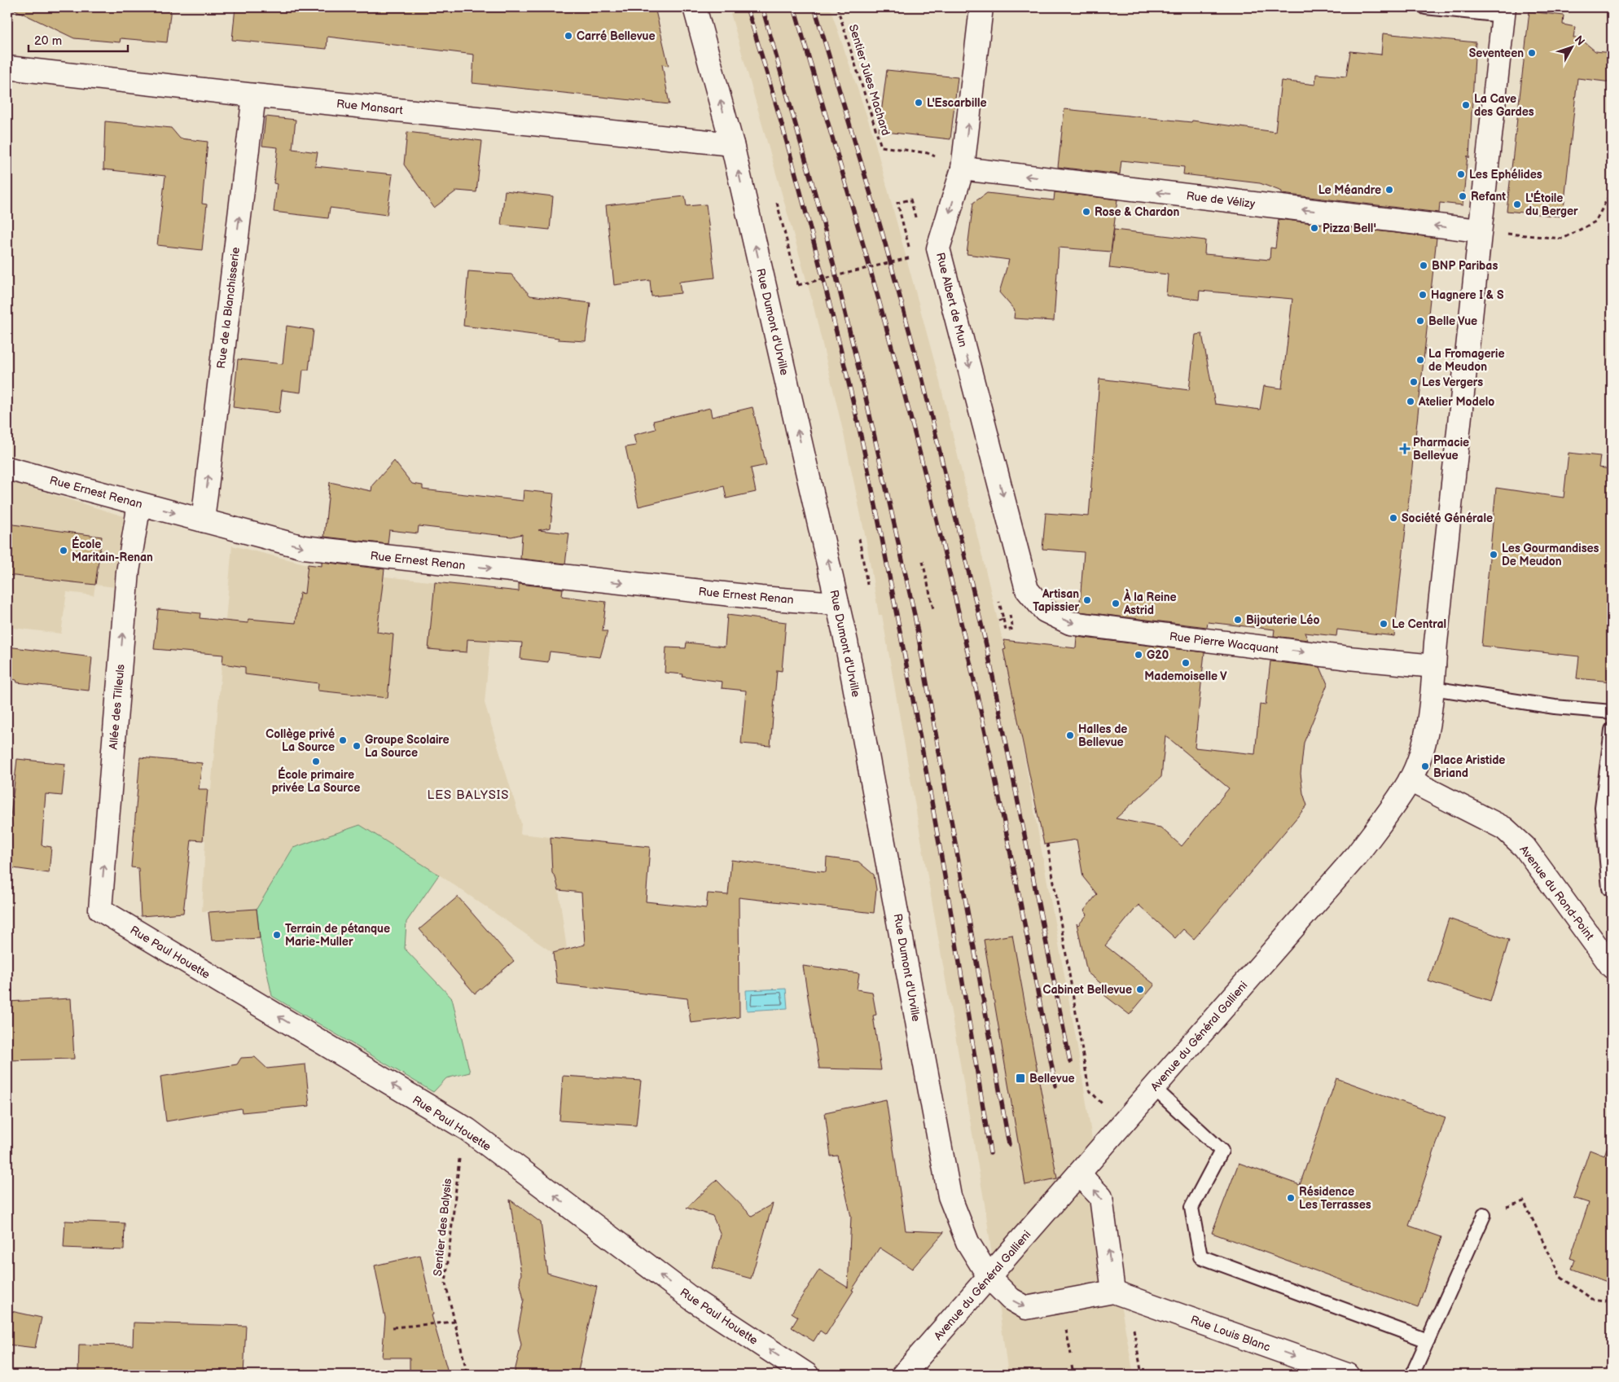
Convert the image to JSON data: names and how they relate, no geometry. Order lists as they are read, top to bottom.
{
  "streets": {
    "street": [
      "Rue Mansart",
      "Rue de Vélizy",
      "Rue Albert de Mun",
      "Rue de la Blanchisserie",
      "Rue Dumont d'Urville",
      "Rue Ernest Renan",
      "Rue Pierre Wacquant",
      "Allée des Tilleuls",
      "Avenue du Rond-Point",
      "Rue Paul Houette",
      "Avenue du Général Gallieni",
      "Rue Louis Blanc"
    ],
    "path": ["Sentier Jules Machard", "Sentier des Balysis"]
  },
  "crossings": [
    ["Sentier Jules Machard", "Rue de Vélizy"],
    ["Sentier Jules Machard", "Rue Albert de Mun"],
    ["Rue Mansart", "Rue de la Blanchisserie"],
    ["Rue Mansart", "Rue Dumont d'Urville"],
    ["Rue de Vélizy", "Rue Albert de Mun"],
    ["Rue de Vélizy", "Avenue du Général Gallieni"],
    ["Rue Albert de Mun", "Rue Pierre Wacquant"],
    ["Rue de la Blanchisserie", "Rue Ernest Renan"],
    ["Rue Dumont d'Urville", "Rue Ernest Renan"],
    ["Rue Dumont d'Urville", "Avenue du Général Gallieni"],
    ["Rue Ernest Renan", "Allée des Tilleuls"],
    ["Rue Pierre Wacquant", "Avenue du Général Gallieni"],
    ["Allée des Tilleuls", "Rue Paul Houette"],
    ["Avenue du Rond-Point", "Avenue du Général Gallieni"],
    ["Rue Paul Houette", "Sentier des Balysis"]
  ],
  "one_way": [
    "Rue de Vélizy",
    "Rue de la Blanchisserie",
    "Rue Dumont d'Urville",
    "Rue Ernest Renan",
    "Rue Pierre Wacquant",
    "Allée des Tilleuls",
    "Rue Paul Houette",
    "Rue Louis Blanc"
  ],
  "districts": ["LES BALYSIS"],
  "places": {
    "other": [
      "Carré Bellevue",
      "Seventeen",
      "L'Escarbille",
      "La Cave des Gardes",
      "Les Ephélides",
      "Le Méandre",
      "Refant",
      "L'Étoile du Berger",
      "Rose & Chardon",
      "Pizza Bell'",
      "BNP Paribas",
      "Hagnere I & S",
      "Belle Vue",
      "La Fromagerie de Meudon",
      "Les Vergers",
      "Atelier Modelo",
      "Société Générale",
      "École Maritain-Renan",
      "Les Gourmandises De Meudon",
      "Artisan Tapissier",
      "À la Reine Astrid",
      "Bijouterie Léo",
      "Le Central",
      "G20",
      "Mademoiselle V",
      "Halles de Bellevue",
      "Collège privé La Source",
      "Groupe Scolaire La Source",
      "École primaire privée La Source",
      "Place Aristide Briand",
      "Terrain de pétanque Marie-Muller",
      "Cabinet Bellevue",
      "Résidence Les Terrasses"
    ],
    "health": ["Pharmacie Bellevue"],
    "transit": ["Bellevue"]
  },
  "scale_bar": "20 m",
  "north": "top right"
}
